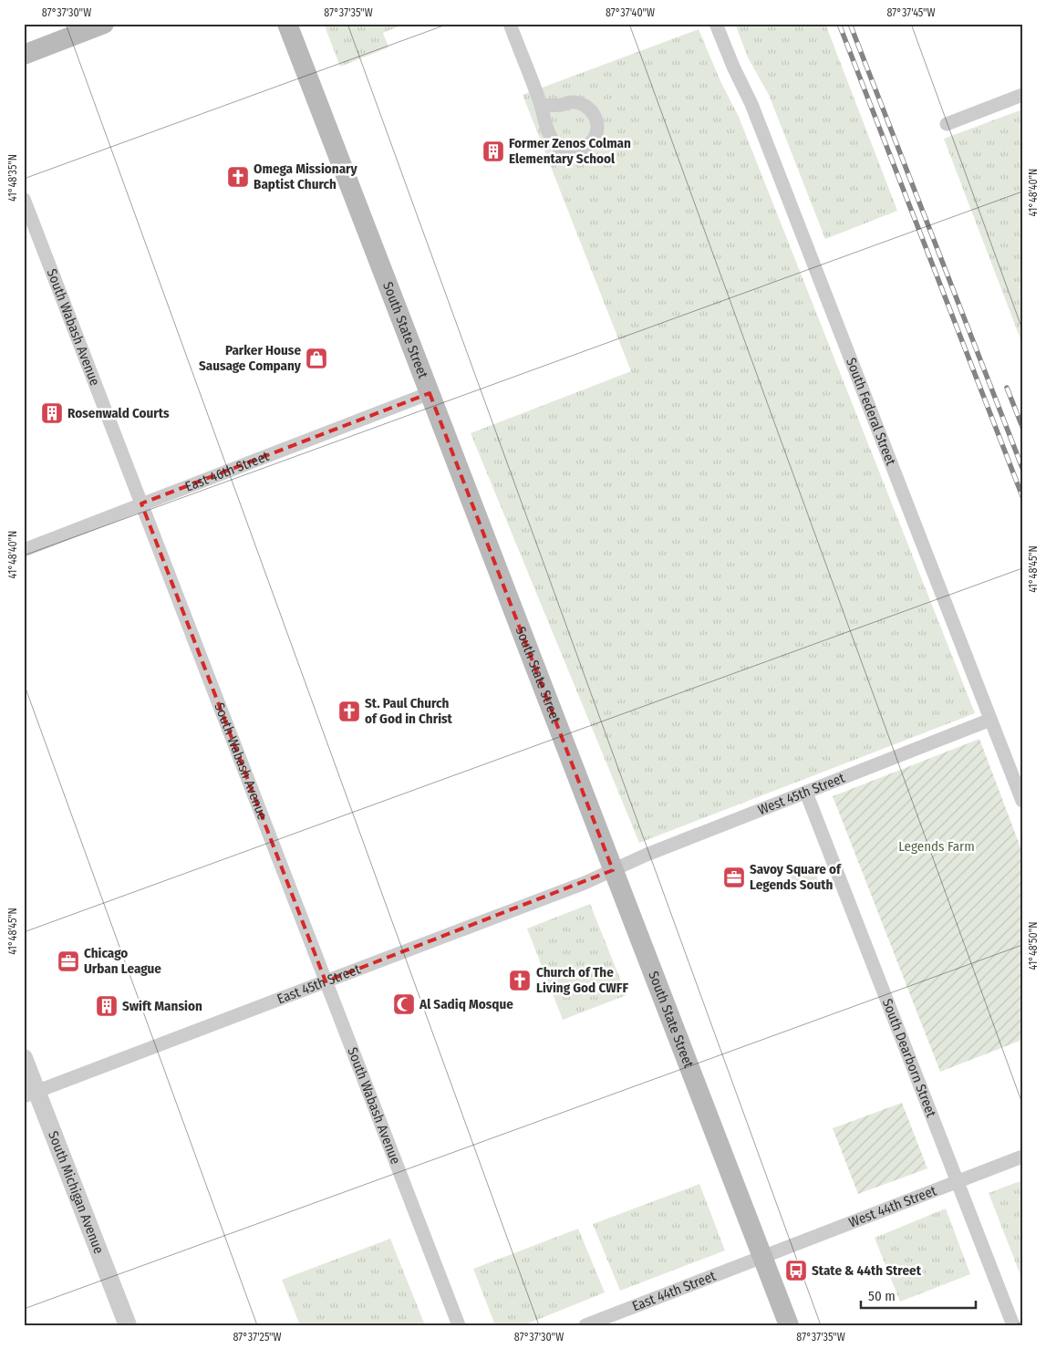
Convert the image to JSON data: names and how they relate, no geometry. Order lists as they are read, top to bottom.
{
  "streets": {
    "main road": ["South State Street"],
    "street": [
      "South Wabash Avenue",
      "South Federal Street",
      "East 46th Street",
      "West 45th Street",
      "East 45th Street",
      "South Dearborn Street",
      "South Michigan Avenue",
      "West 44th Street",
      "East 44th Street"
    ]
  },
  "crossings": [
    ["South Wabash Avenue", "East 46th Street"],
    ["South Wabash Avenue", "East 45th Street"],
    ["South State Street", "East 46th Street"],
    ["South State Street", "West 45th Street"],
    ["South State Street", "East 45th Street"],
    ["South State Street", "West 44th Street"],
    ["South State Street", "East 44th Street"],
    ["South Federal Street", "West 45th Street"],
    ["West 45th Street", "East 45th Street"],
    ["West 45th Street", "South Dearborn Street"],
    ["East 45th Street", "South Michigan Avenue"],
    ["South Dearborn Street", "West 44th Street"],
    ["West 44th Street", "East 44th Street"]
  ],
  "parks": ["Legends Farm"],
  "places": {
    "building": ["Former Zenos Colman Elementary School", "Rosenwald Courts", "Swift Mansion"],
    "church": ["Omega Missionary Baptist Church", "St. Paul Church of God in Christ", "Church of The Living God CWFF"],
    "shop": ["Parker House Sausage Company"],
    "office": ["Savoy Square of Legends South", "Chicago Urban League"],
    "mosque": ["Al Sadiq Mosque"],
    "bus stop": ["State & 44th Street"]
  },
  "scale_bar": "50 m",
  "coordinates": [
    "87°37'30\"W",
    "87°37'35\"W",
    "87°37'40\"W",
    "87°37'45\"W",
    "41°48'35\"N",
    "41°48'40\"N",
    "41°48'45\"N",
    "41°48'50\"N",
    "87°37'25\"W"
  ]
}
